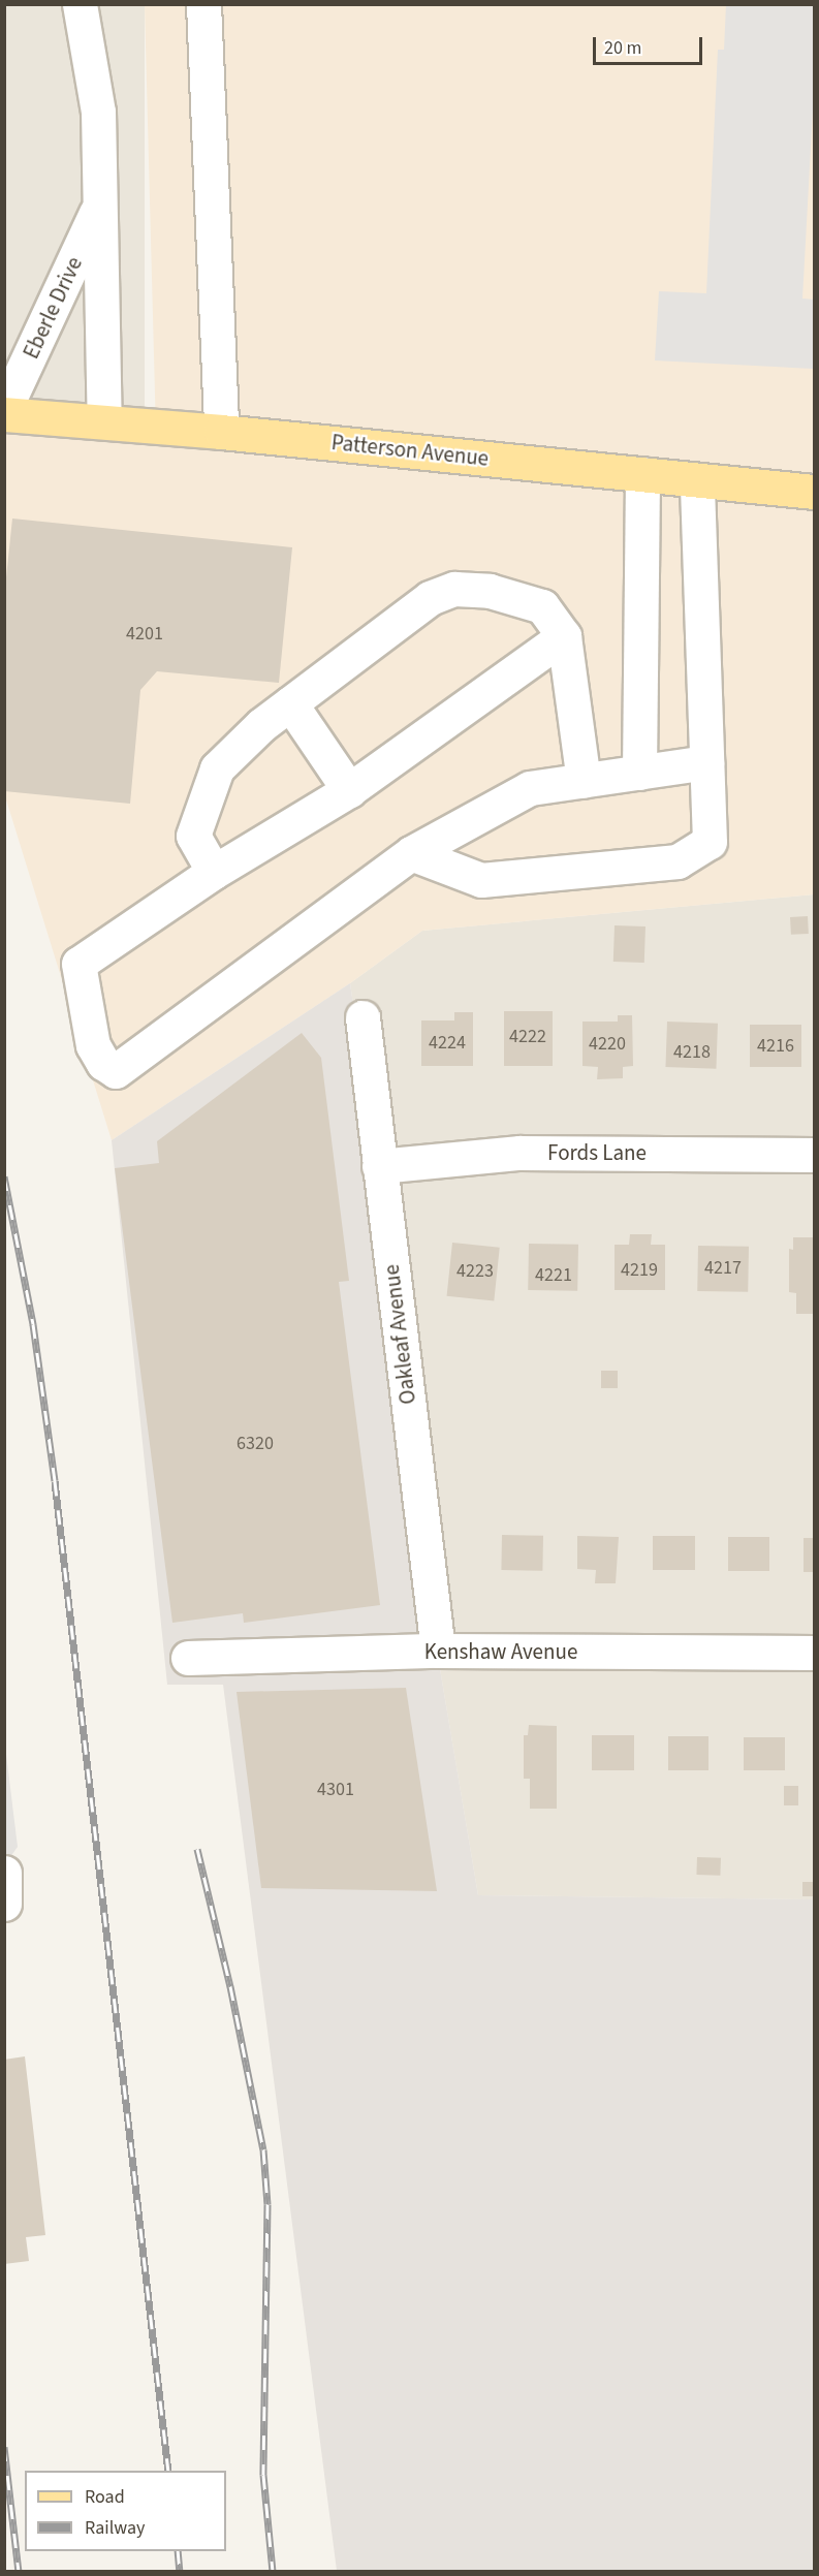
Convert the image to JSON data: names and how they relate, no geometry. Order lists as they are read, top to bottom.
{
  "streets": {
    "main road": ["Patterson Avenue"],
    "street": [
      "Eberle Drive",
      "Fords Lane",
      "Oakleaf Avenue",
      "Kenshaw Avenue"
    ]
  },
  "crossings": [
    ["Eberle Drive", "Patterson Avenue"],
    ["Fords Lane", "Oakleaf Avenue"],
    ["Oakleaf Avenue", "Kenshaw Avenue"]
  ],
  "house_numbers": [
    "4201",
    "4222",
    "4224",
    "4220",
    "4216",
    "4218",
    "4217",
    "4219",
    "4223",
    "4221",
    "6320",
    "4301"
  ],
  "legend": ["Road", "Railway"],
  "scale_bar": "20 m"
}
